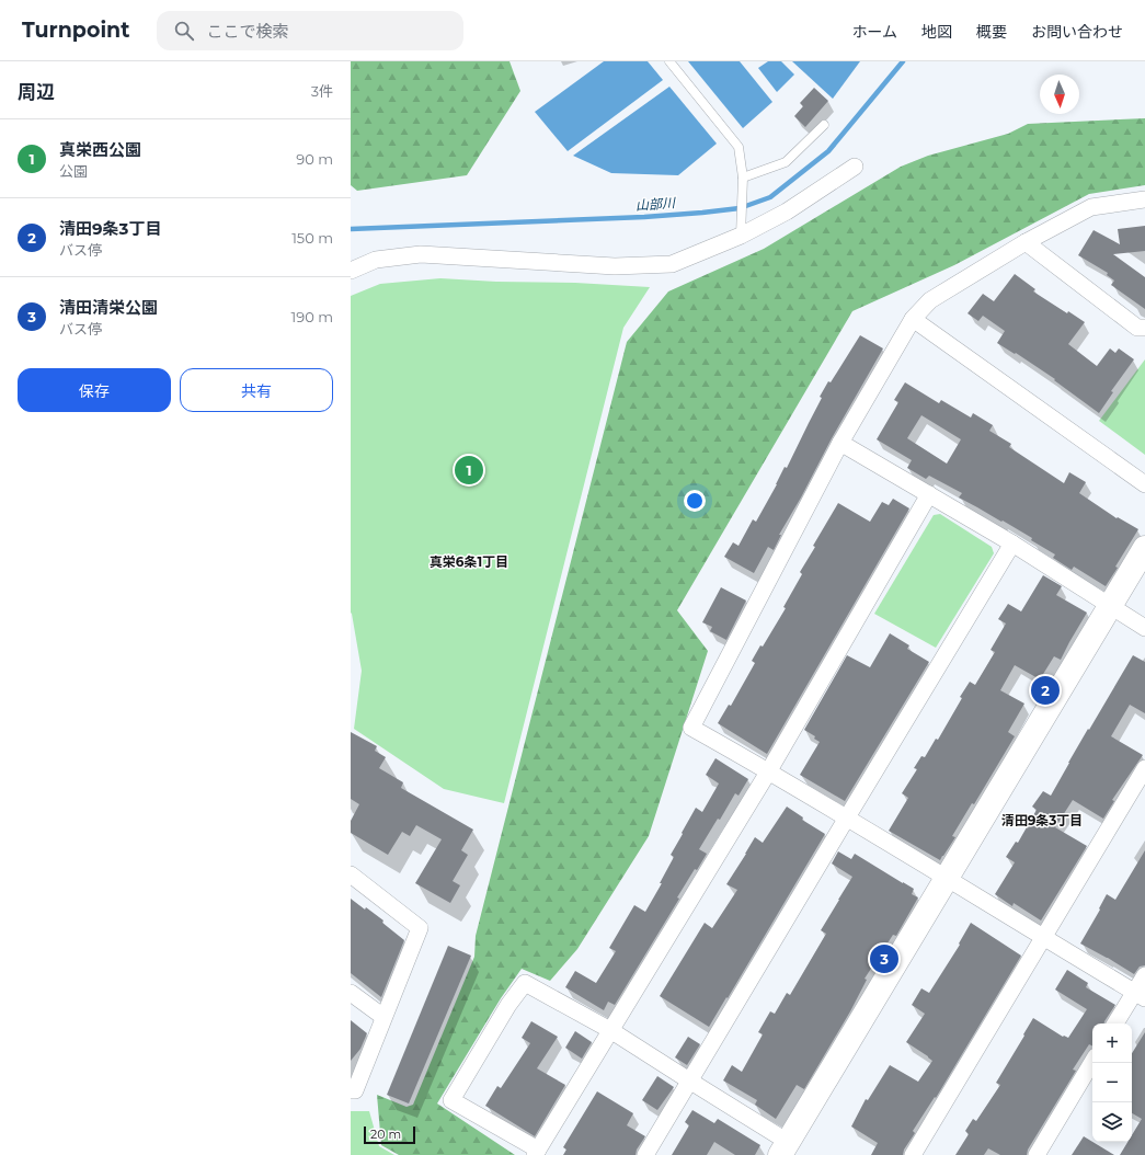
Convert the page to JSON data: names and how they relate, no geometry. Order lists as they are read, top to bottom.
{
  "districts": ["真栄6条1丁目", "清田9条3丁目"],
  "water": ["山部川"],
  "scale_bar": "20 m",
  "north": "bottom",
  "page": {
    "header": "Turnpoint",
    "search": "ここで検索",
    "nav": [
      "ホーム",
      "地図",
      "概要",
      "お問い合わせ"
    ],
    "heading": ["周辺", "3件"],
    "list": [
      {
        "mark": "1",
        "name": "真栄西公園",
        "note": "公園",
        "value": "90 m"
      },
      {
        "mark": "2",
        "name": "清田9条3丁目",
        "note": "バス停",
        "value": "150 m"
      },
      {
        "mark": "3",
        "name": "清田清栄公園",
        "note": "バス停",
        "value": "190 m"
      }
    ],
    "buttons": ["保存", "共有"],
    "pins": ["1", "2", "3"],
    "map_buttons": ["+", "−"],
    "scale": "20 m"
  }
}
